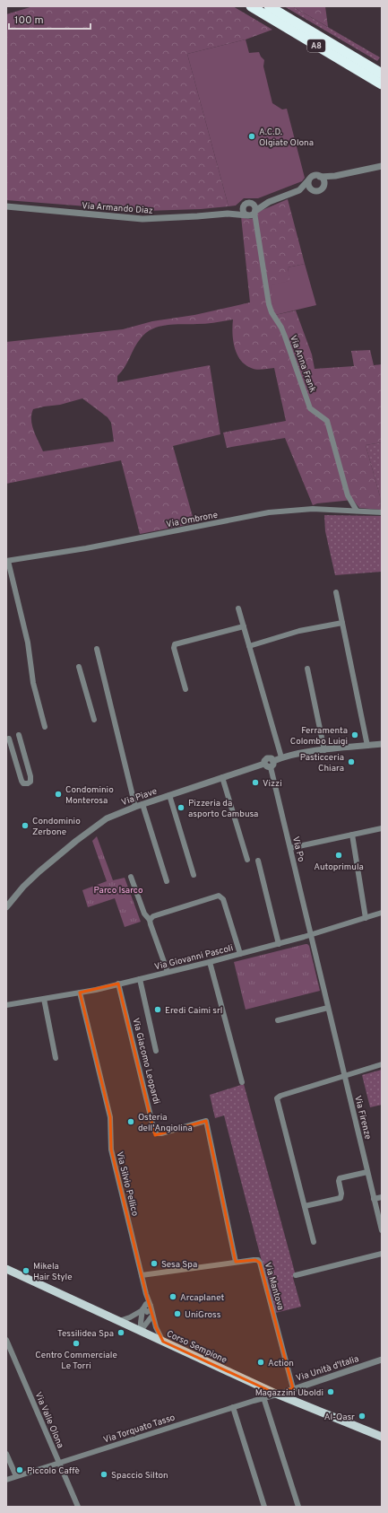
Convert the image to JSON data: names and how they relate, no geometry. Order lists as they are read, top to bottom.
{
  "streets": {
    "highway": ["A8"],
    "main road": ["Corso Sempione"],
    "street": [
      "Via Armando Diaz",
      "Via Anna Frank",
      "Via Ombrone",
      "Via Piave",
      "Via Po",
      "Via Giovanni Pascoli",
      "Via Giacomo Leopardi",
      "Via Firenze",
      "Via Silvio Pellico",
      "Via Mantova",
      "Via Unità d'Italia",
      "Via Valle Olona",
      "Via Torquato Tasso"
    ]
  },
  "crossings": [
    ["Via Armando Diaz", "Via Anna Frank"],
    ["Via Anna Frank", "Via Ombrone"],
    ["Via Piave", "Via Po"],
    ["Via Po", "Via Giovanni Pascoli"],
    ["Via Po", "Via Firenze"],
    ["Via Giovanni Pascoli", "Via Giacomo Leopardi"],
    ["Via Giovanni Pascoli", "Via Firenze"],
    ["Via Giovanni Pascoli", "Via Silvio Pellico"],
    ["Via Giacomo Leopardi", "Via Mantova"],
    ["Via Silvio Pellico", "Via Mantova"],
    ["Via Silvio Pellico", "Corso Sempione"],
    ["Via Mantova", "Via Unità d'Italia"],
    ["Corso Sempione", "Via Unità d'Italia"],
    ["Corso Sempione", "Via Torquato Tasso"],
    ["Via Unità d'Italia", "Via Torquato Tasso"],
    ["Via Valle Olona", "Via Torquato Tasso"]
  ],
  "parks": ["Parco Isarco"],
  "places": [
    "A.C.D. Olgiate Olona",
    "Ferramenta Colombo Luigi",
    "Pasticceria Chiara",
    "Vizzi",
    "Condominio Monterosa",
    "Pizzeria da asporto Cambusa",
    "Condominio Zerbone",
    "Autoprimula",
    "Eredi Caimi srl",
    "Osteria dell'Angiolina",
    "Sesa Spa",
    "Mikela Hair Style",
    "Arcaplanet",
    "UniGross",
    "Tessilidea Spa",
    "Centro Commerciale Le Torri",
    "Action",
    "Magazzini Uboldi",
    "Al-Qasr",
    "Piccolo Caffè",
    "Spaccio Silton"
  ],
  "scale_bar": "100 m"
}
